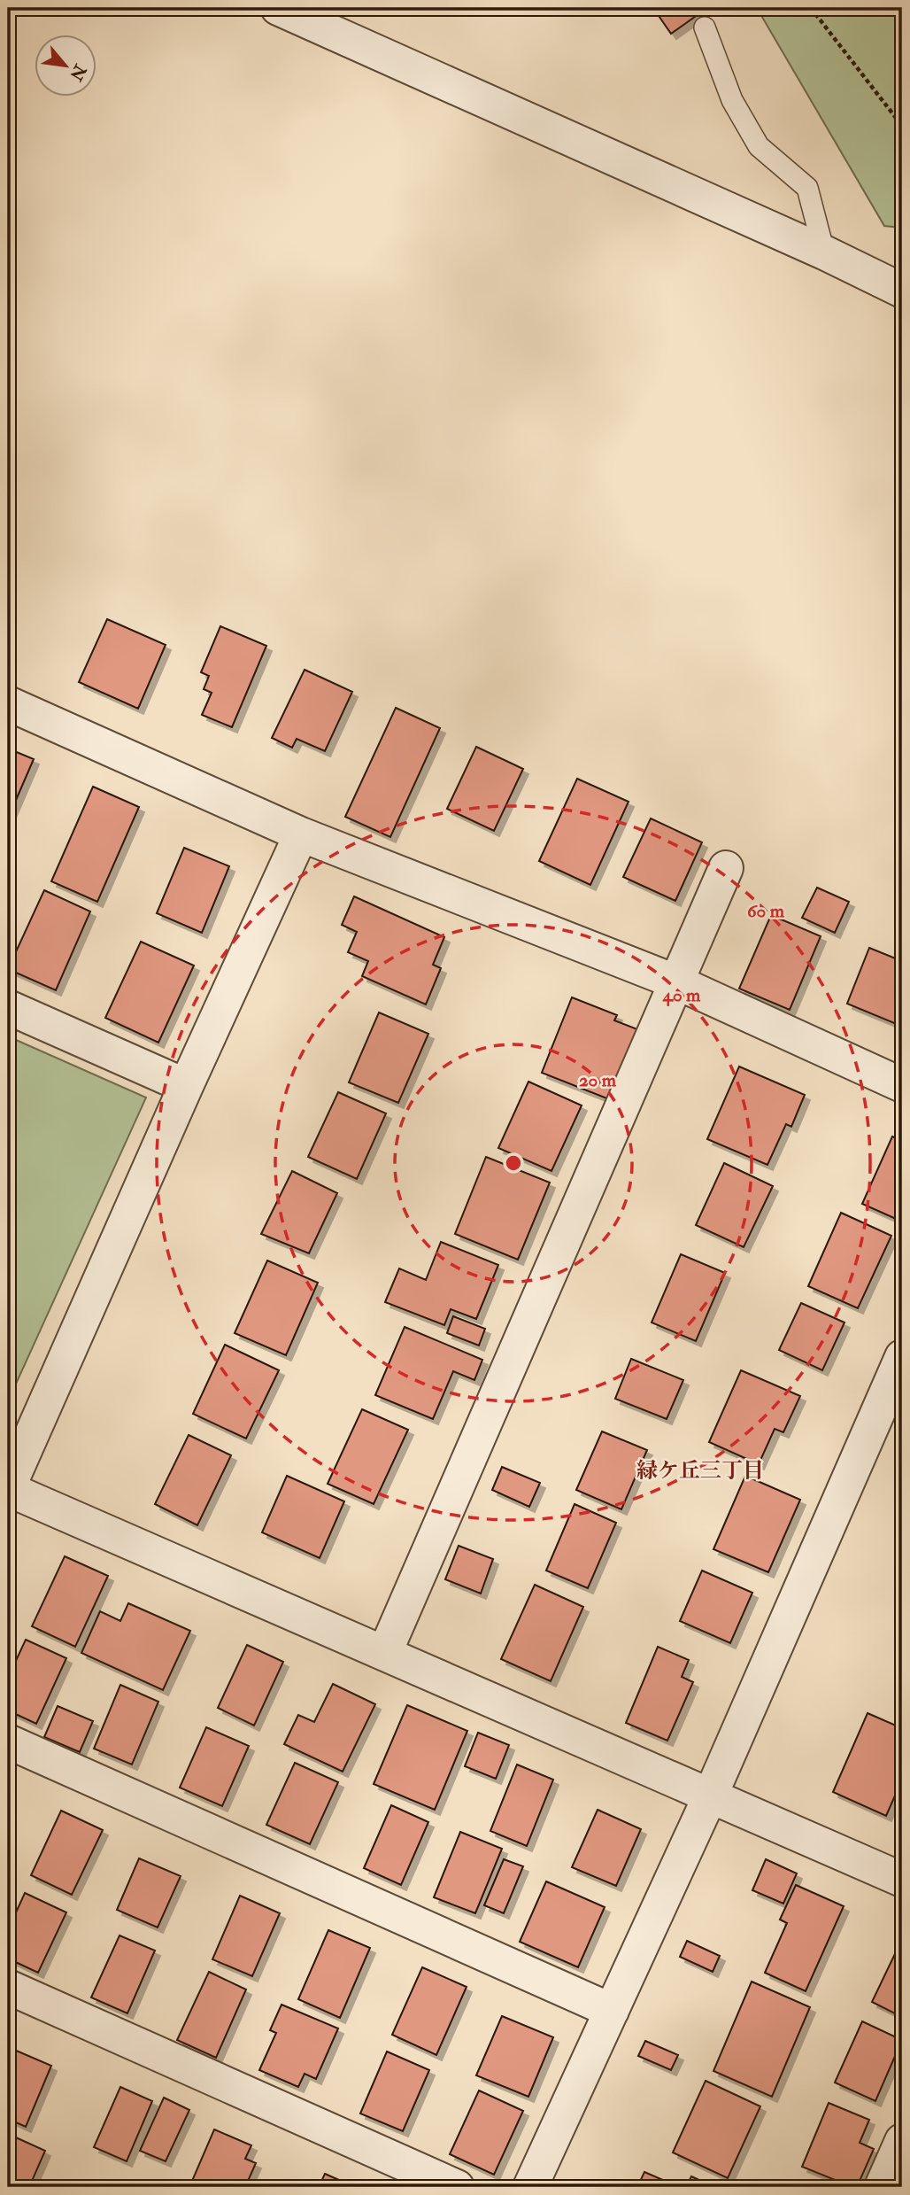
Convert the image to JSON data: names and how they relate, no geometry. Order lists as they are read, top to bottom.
{
  "districts": ["緑ケ丘三丁目"],
  "north": "bottom right",
  "rings": ["60 m", "40 m", "20 m"]
}
